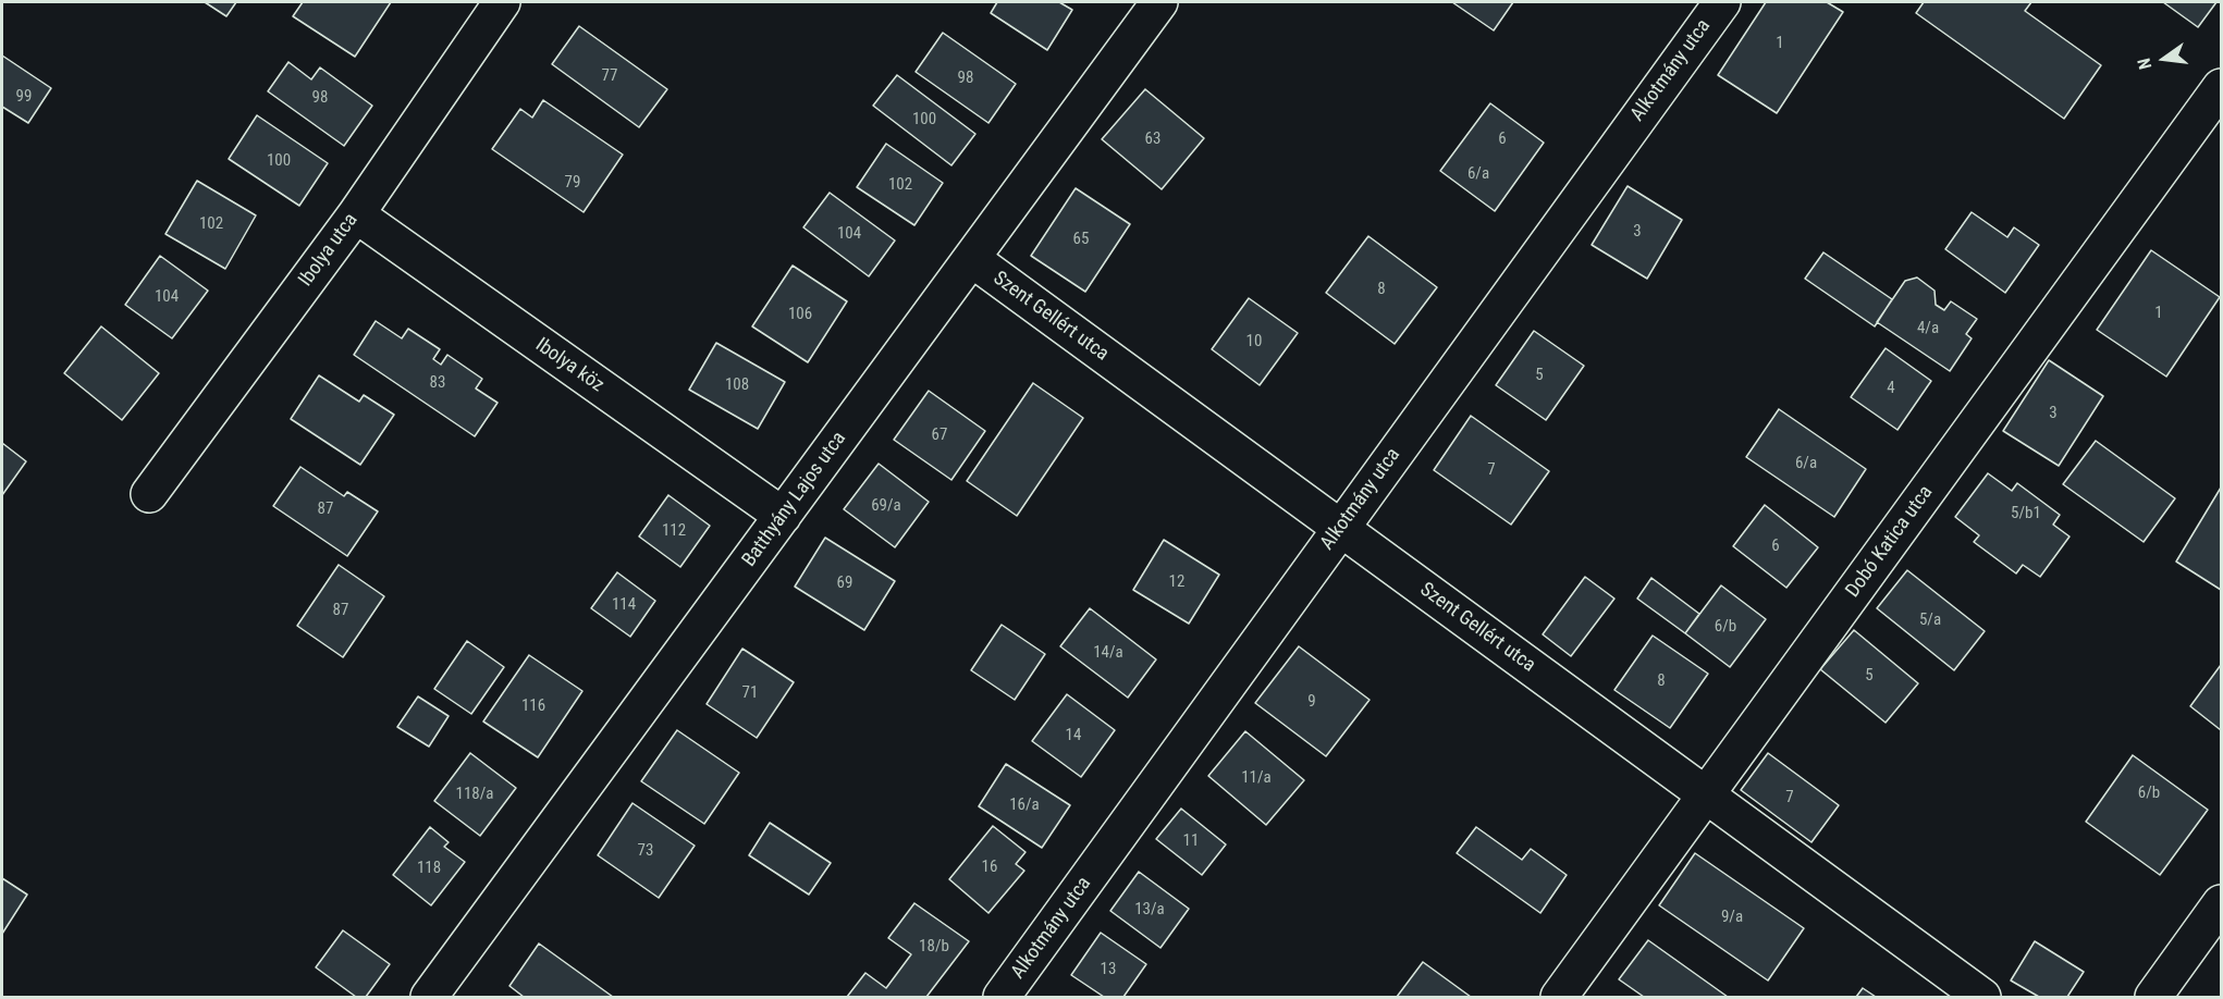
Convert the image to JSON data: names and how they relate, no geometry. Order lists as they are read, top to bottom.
{
  "streets": {
    "street": [
      "Alkotmány utca",
      "Ibolya utca",
      "Szent Gellért utca",
      "Ibolya köz",
      "Batthyány Lajos utca",
      "Dobó Katica utca"
    ]
  },
  "crossings": [
    ["Alkotmány utca", "Szent Gellért utca"],
    ["Ibolya utca", "Ibolya köz"],
    ["Szent Gellért utca", "Batthyány Lajos utca"],
    ["Szent Gellért utca", "Dobó Katica utca"],
    ["Ibolya köz", "Batthyány Lajos utca"]
  ],
  "house_numbers": [
    "1",
    "77",
    "98",
    "99",
    "98",
    "100",
    "63",
    "6",
    "100",
    "6/a",
    "79",
    "102",
    "102",
    "3",
    "104",
    "65",
    "8",
    "104",
    "1",
    "106",
    "4/a",
    "10",
    "5",
    "83",
    "108",
    "4",
    "3",
    "67",
    "6/a",
    "7",
    "69/a",
    "87",
    "5/b1",
    "112",
    "6",
    "12",
    "69",
    "114",
    "87",
    "5/a",
    "6/b",
    "14/a",
    "5",
    "8",
    "71",
    "9",
    "116",
    "14",
    "11/a",
    "6/b",
    "118/a",
    "7",
    "16/a",
    "11",
    "73",
    "16",
    "118",
    "13/a",
    "9/a",
    "18/b",
    "13"
  ],
  "north": "left"
}
